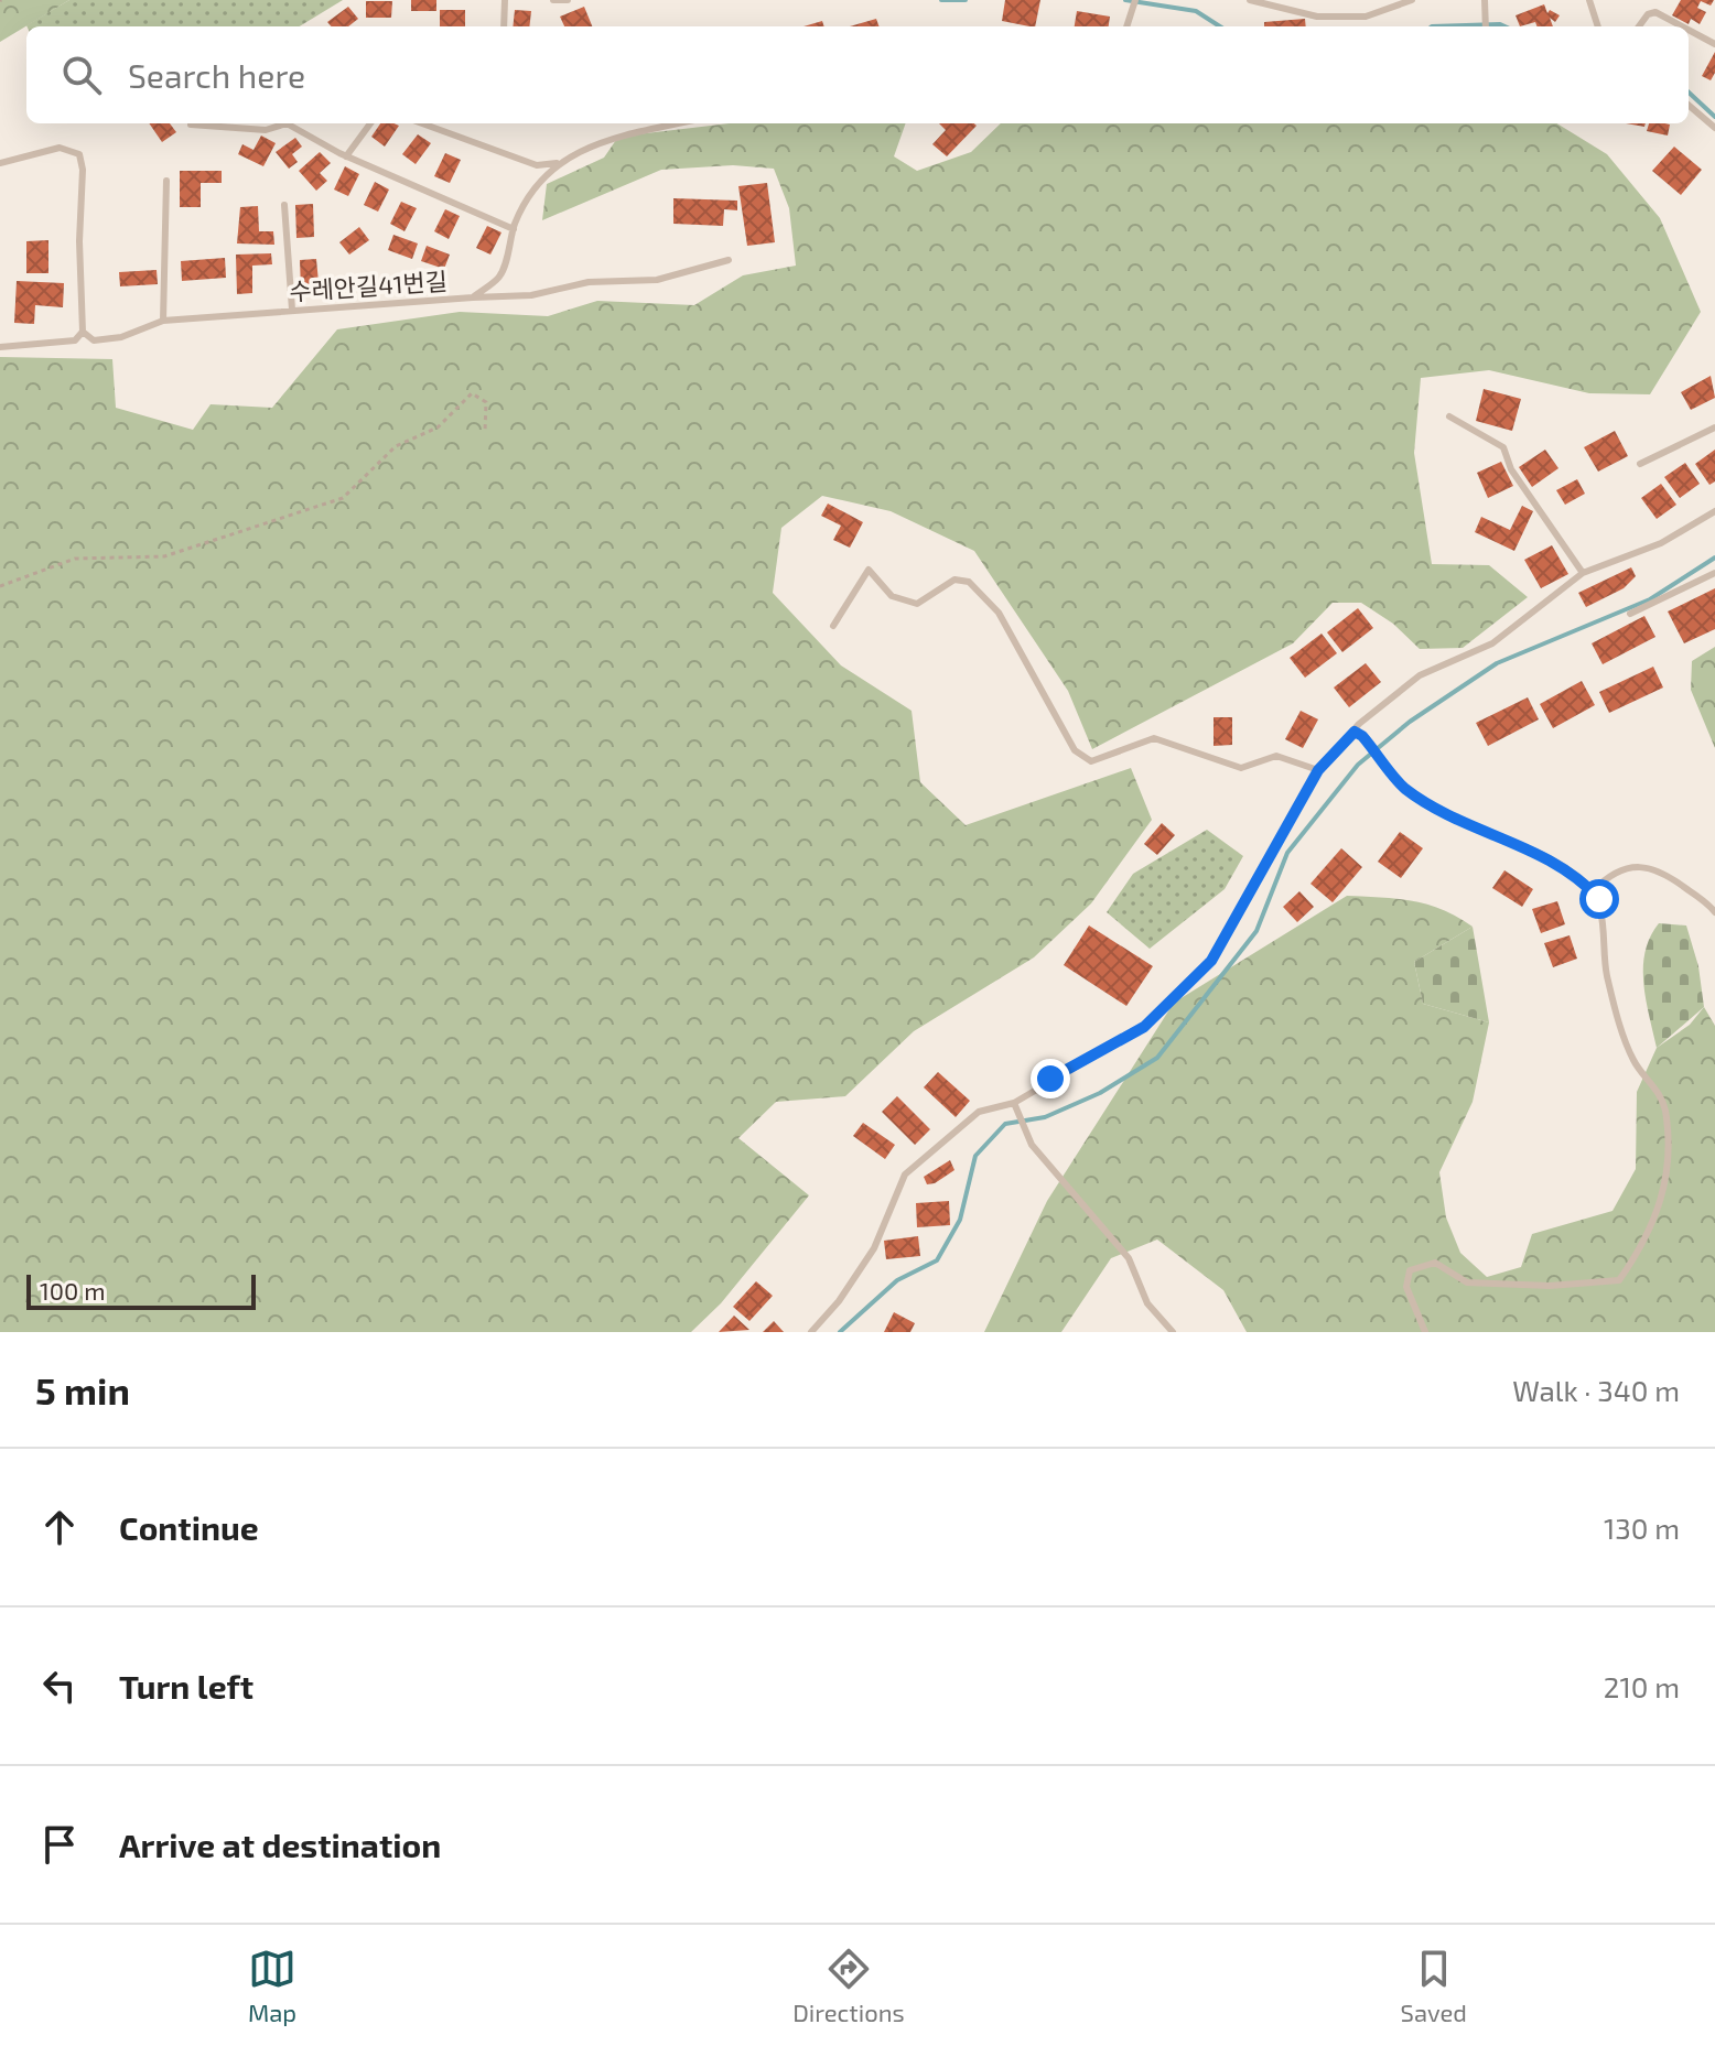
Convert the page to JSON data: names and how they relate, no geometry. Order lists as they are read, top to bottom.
{
  "streets": {
    "lane": ["수레안길41번길"]
  },
  "scale_bar": "100 m",
  "page": {
    "search": "Search here",
    "scale": "100 m",
    "heading": ["5 min", "Walk · 340 m"],
    "list": [
      ["Continue", "130 m"],
      ["Turn left", "210 m"],
      "Arrive at destination"
    ],
    "nav": ["Map", "Directions", "Saved"]
  }
}
